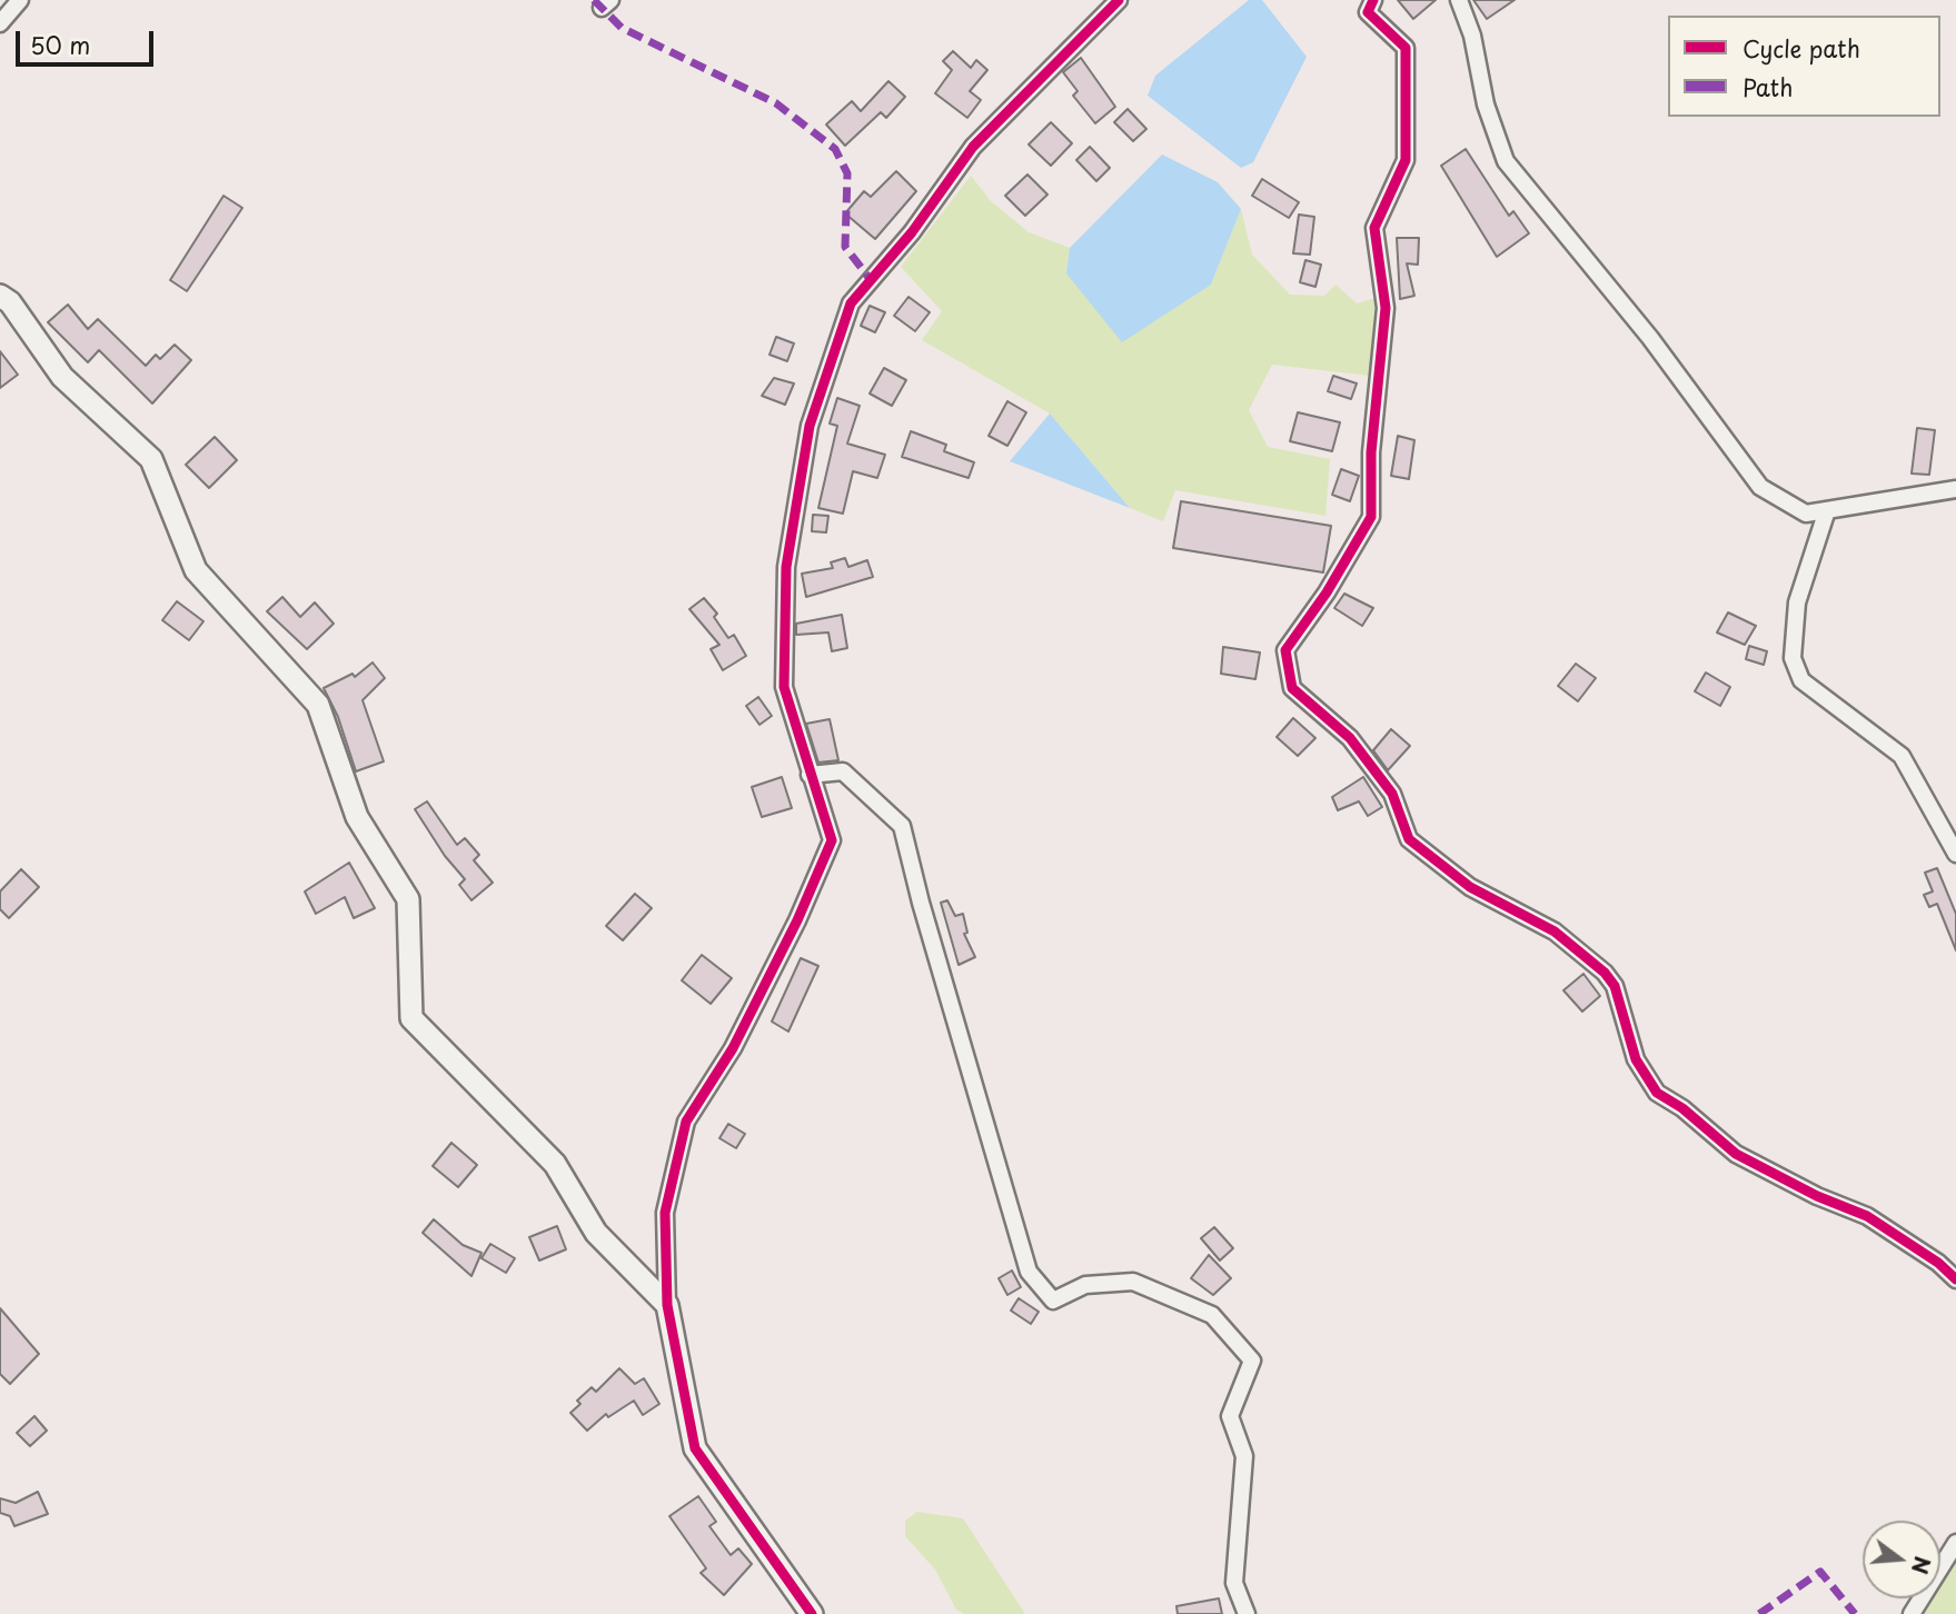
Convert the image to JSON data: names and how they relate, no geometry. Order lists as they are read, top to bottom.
{
  "legend": ["Cycle path", "Path"],
  "scale_bar": "50 m",
  "north": "right"
}
